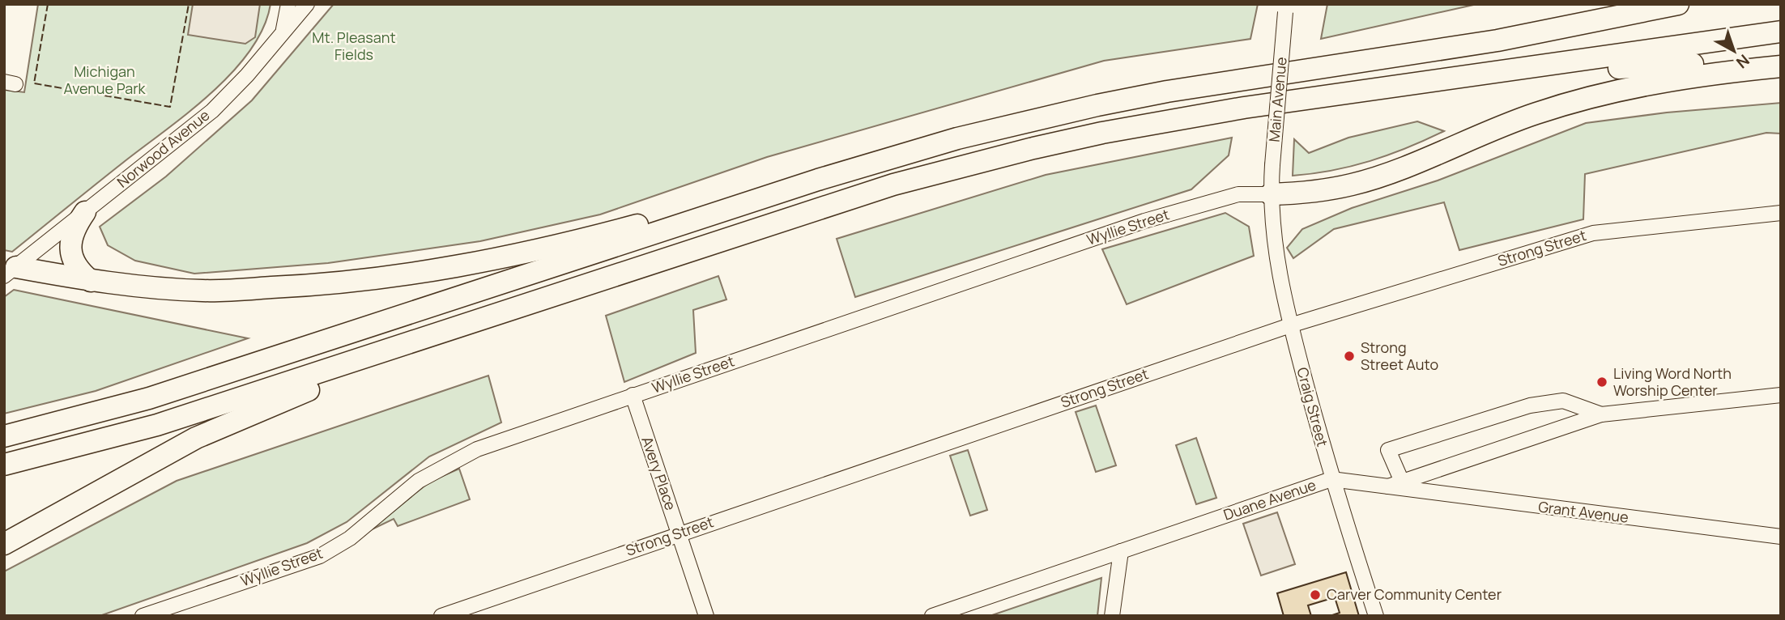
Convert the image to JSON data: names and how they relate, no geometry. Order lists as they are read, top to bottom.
{
  "streets": {
    "street": [
      "Main Avenue",
      "Norwood Avenue",
      "Wyllie Street",
      "Strong Street",
      "Craig Street",
      "Avery Place",
      "Duane Avenue",
      "Grant Avenue"
    ]
  },
  "crossings": [
    ["Main Avenue", "Wyllie Street"],
    ["Main Avenue", "Craig Street"],
    ["Wyllie Street", "Craig Street"],
    ["Wyllie Street", "Avery Place"],
    ["Strong Street", "Craig Street"],
    ["Strong Street", "Avery Place"],
    ["Craig Street", "Duane Avenue"],
    ["Duane Avenue", "Grant Avenue"]
  ],
  "parks": ["Mt. Pleasant Fields", "Michigan Avenue Park"],
  "places": ["Strong Street Auto", "Living Word North Worship Center", "Carver Community Center"],
  "north": "bottom right"
}
